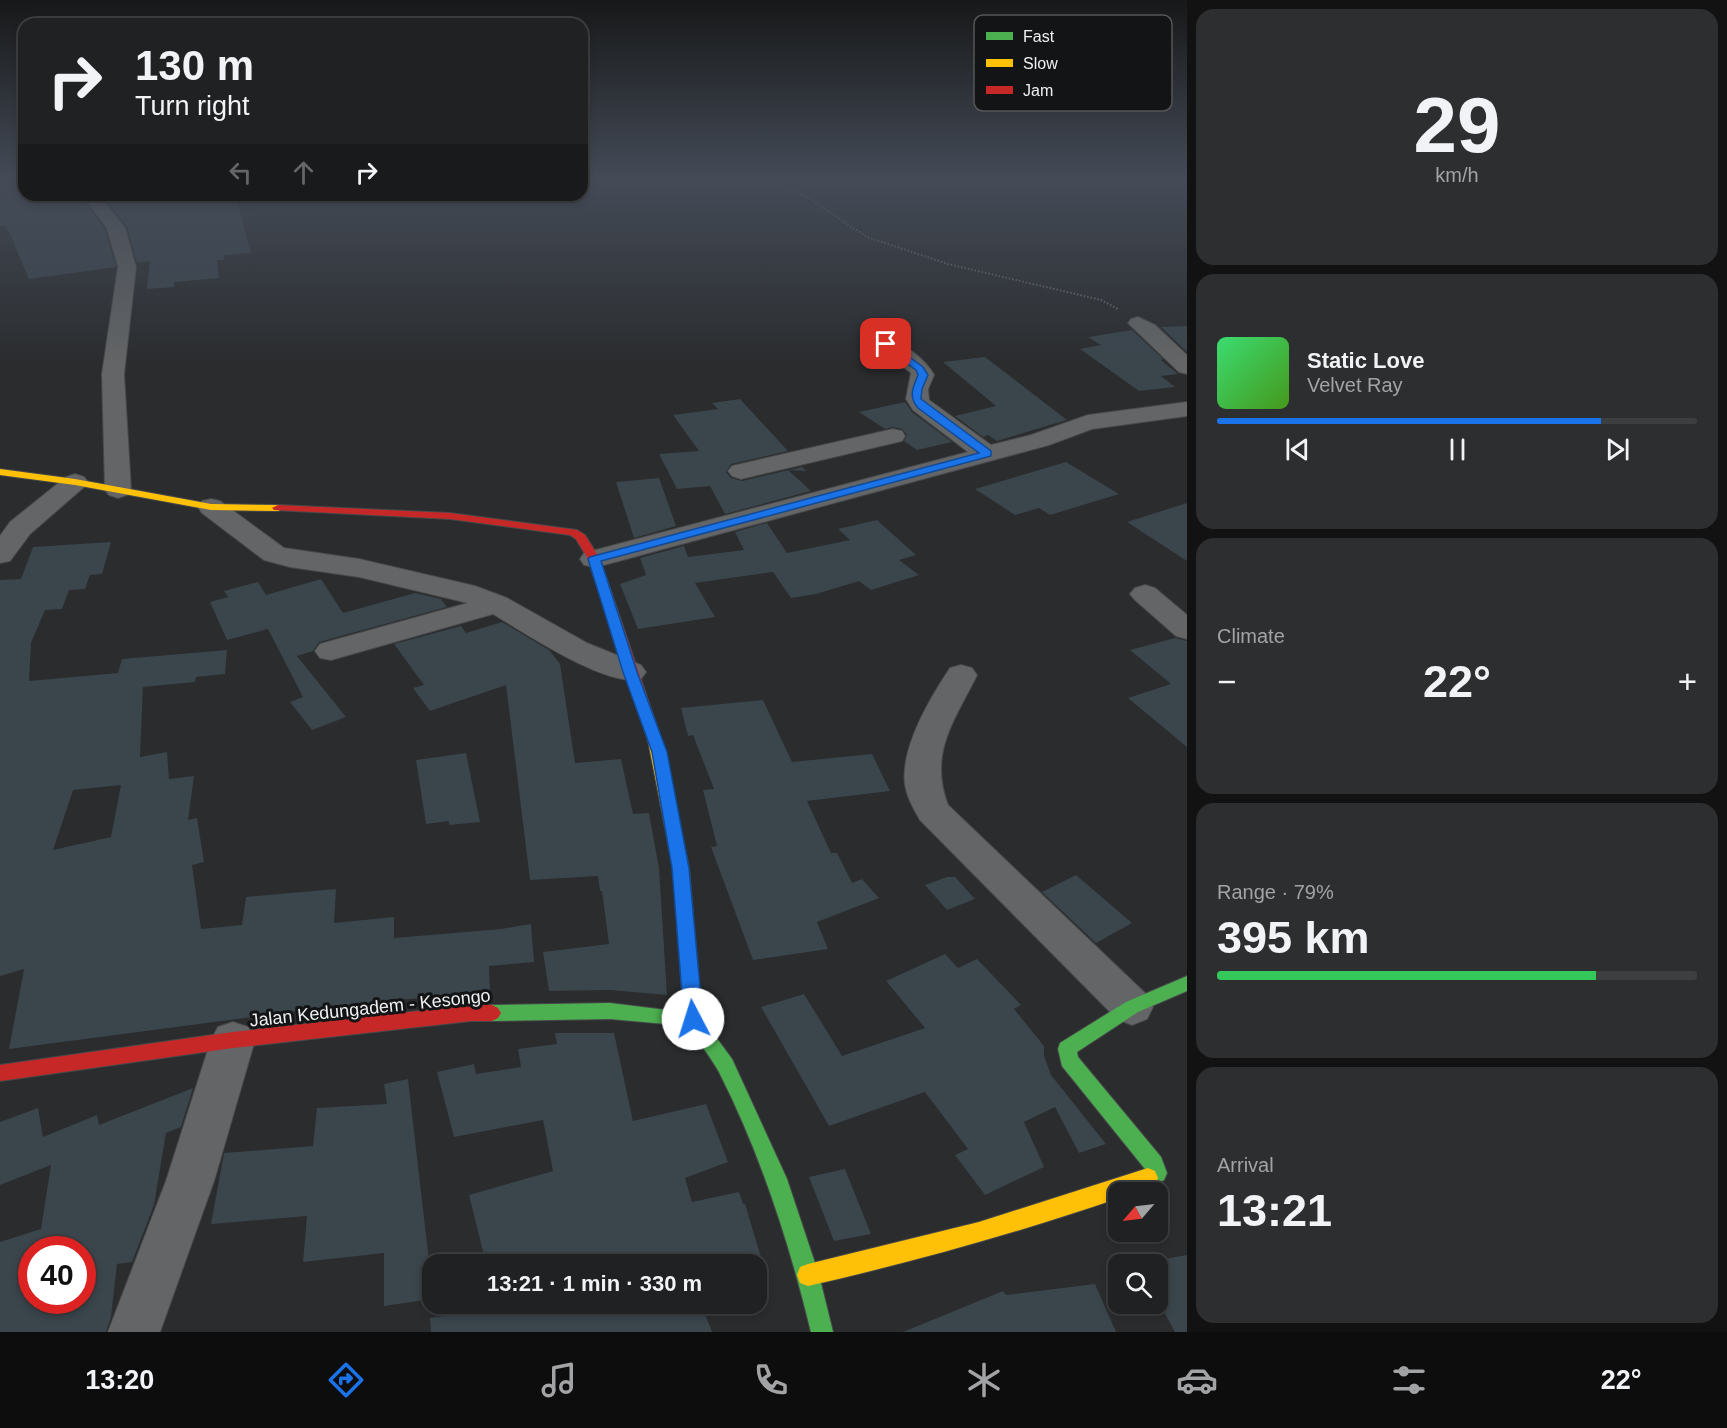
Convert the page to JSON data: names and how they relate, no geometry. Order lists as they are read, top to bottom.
{
  "streets": {
    "street": ["Jalan Kedungadem - Kesongo"]
  },
  "legend": ["Fast", "Slow", "Jam"],
  "north": "bottom left",
  "page": {
    "tile": [
      ["29", "km/h"],
      "Climate",
      ["Range · 79%", "395 km"],
      ["Arrival", "13:21"]
    ],
    "turn": ["130 m", "Turn right"],
    "song": ["Static Love", "Velvet Ray"],
    "heat": ["−", "22°", "+"],
    "limit": "40",
    "trip": "13:21 · 1 min · 330 m",
    "tabs": ["13:20", "22°"]
  }
}
